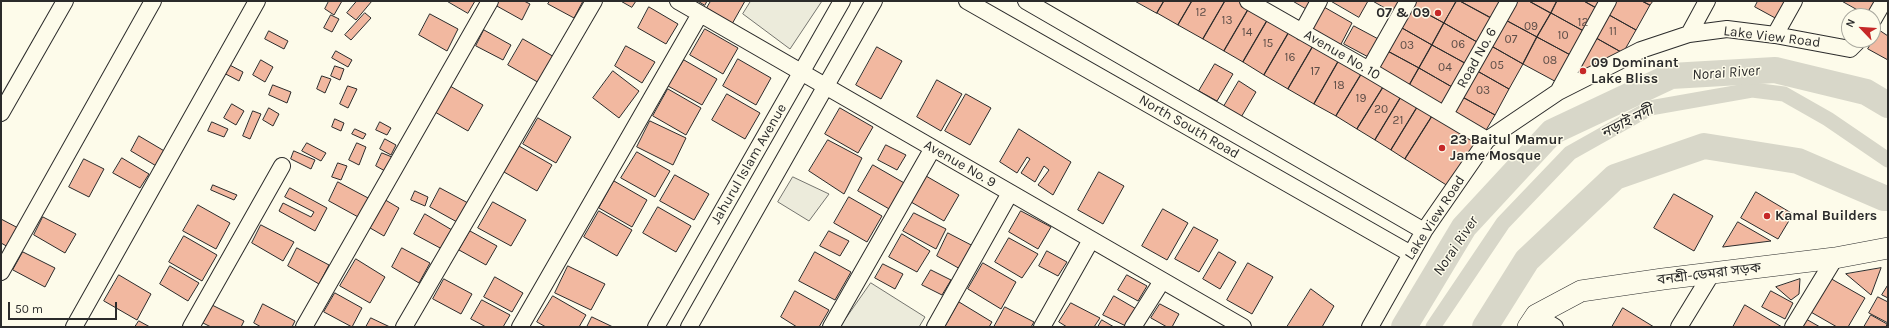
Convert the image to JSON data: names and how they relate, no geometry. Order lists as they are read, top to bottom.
{
  "streets": {
    "main road": ["বনশ্রী-ডেমরা সড়ক"],
    "street": [
      "Lake View Road",
      "Avenue No. 10",
      "Road No. 6",
      "North South Road",
      "Jahurul Islam Avenue",
      "Avenue No. 9"
    ]
  },
  "crossings": [
    ["Lake View Road", "Avenue No. 10"],
    ["Lake View Road", "North South Road"],
    ["Avenue No. 10", "Road No. 6"],
    ["Jahurul Islam Avenue", "Avenue No. 9"]
  ],
  "water": ["Norai River", "নড়াই নদী"],
  "places": [
    "07 & 09",
    "09 Dominant Lake Bliss",
    "23 Baitul Mamur Jame Mosque",
    "Kamal Builders"
  ],
  "house_numbers": [
    "12",
    "13",
    "12",
    "09",
    "11",
    "14",
    "10",
    "07",
    "15",
    "06",
    "03",
    "16",
    "08",
    "05",
    "04",
    "17",
    "18",
    "03",
    "19",
    "20",
    "21"
  ],
  "scale_bar": "50 m",
  "north": "top left"
}
